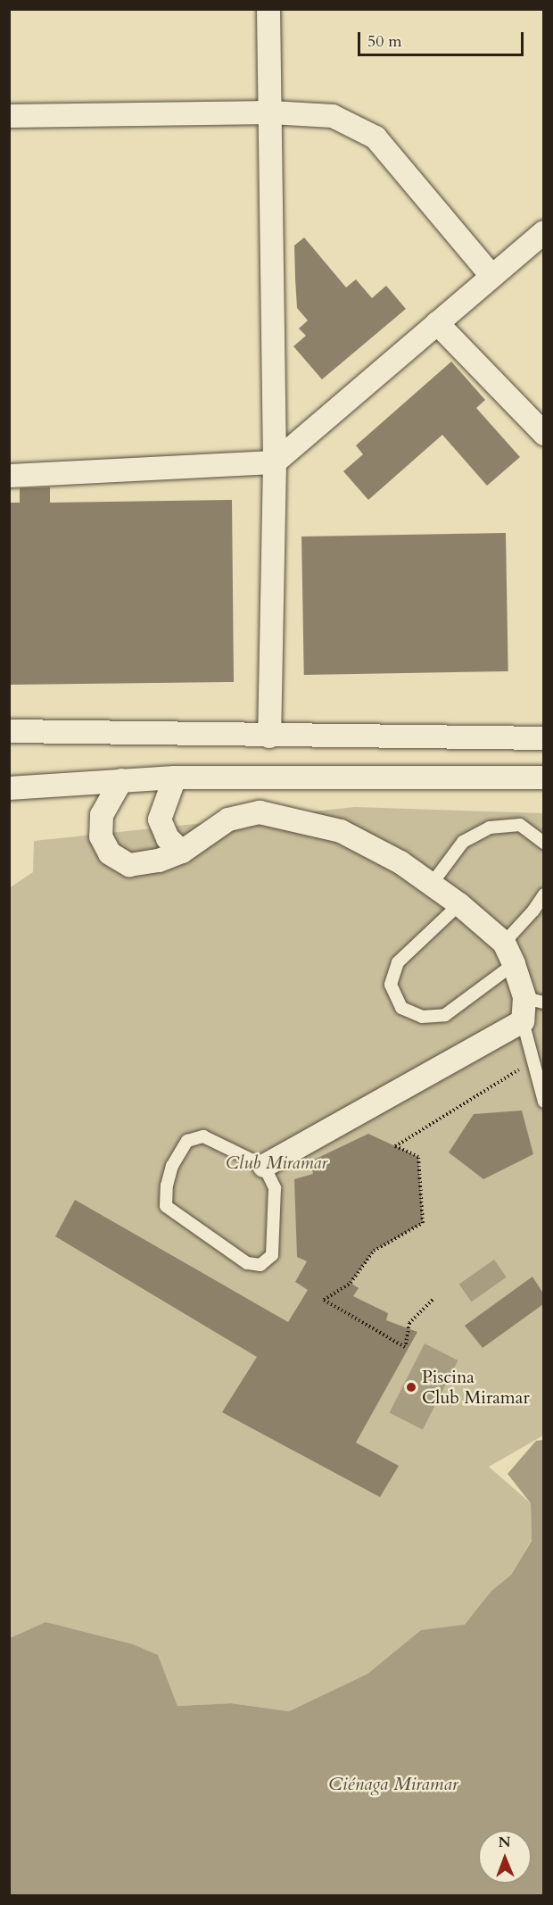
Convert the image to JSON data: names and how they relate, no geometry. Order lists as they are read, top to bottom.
{
  "water": ["Ciénaga Miramar"],
  "parks": ["Club Miramar"],
  "places": ["Piscina Club Miramar"],
  "scale_bar": "50 m",
  "north": "top"
}
